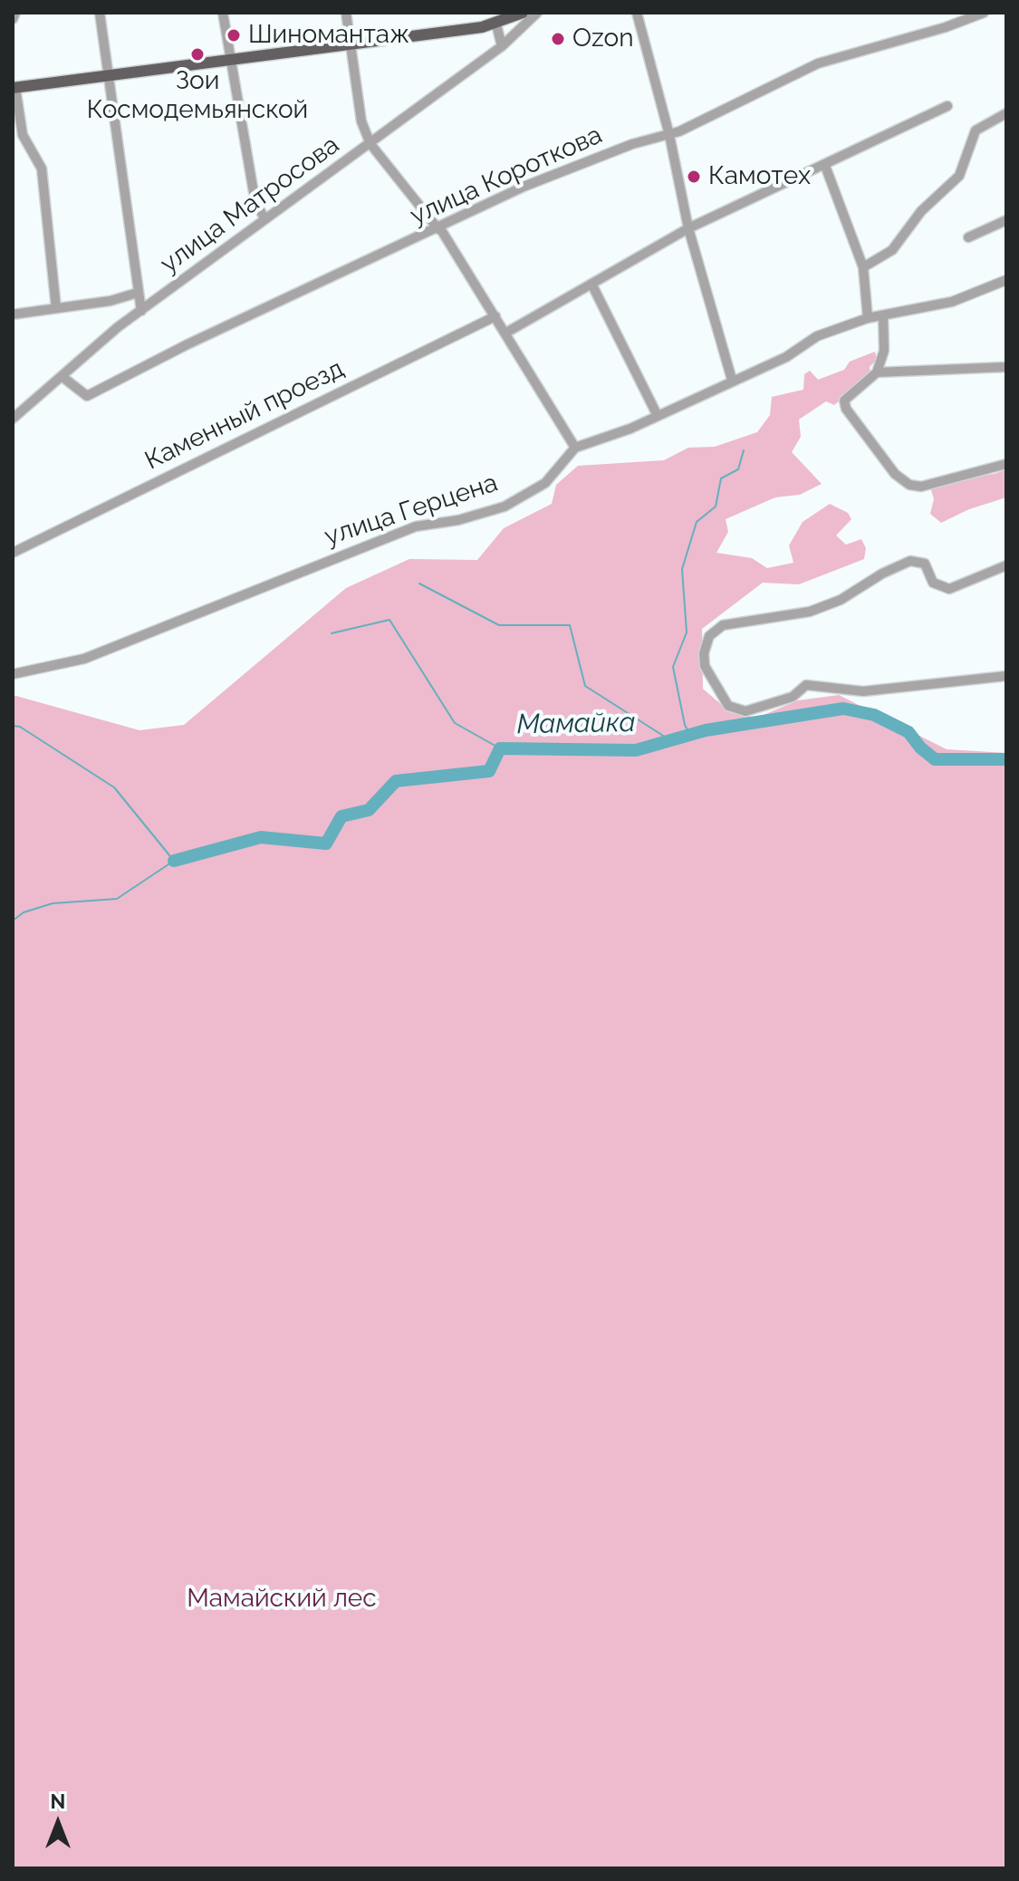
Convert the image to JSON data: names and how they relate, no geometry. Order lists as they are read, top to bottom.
{
  "streets": {
    "street": [
      "улица Короткова",
      "улица Матросова",
      "Каменный проезд",
      "улица Герцена"
    ]
  },
  "crossings": [
    ["улица Короткова", "улица Матросова"]
  ],
  "water": ["Мамайка"],
  "parks": ["Мамайский лес"],
  "places": [
    "Шиномантаж",
    "Ozon",
    "Зои Космодемьянской",
    "Камотех"
  ],
  "north": "top"
}
